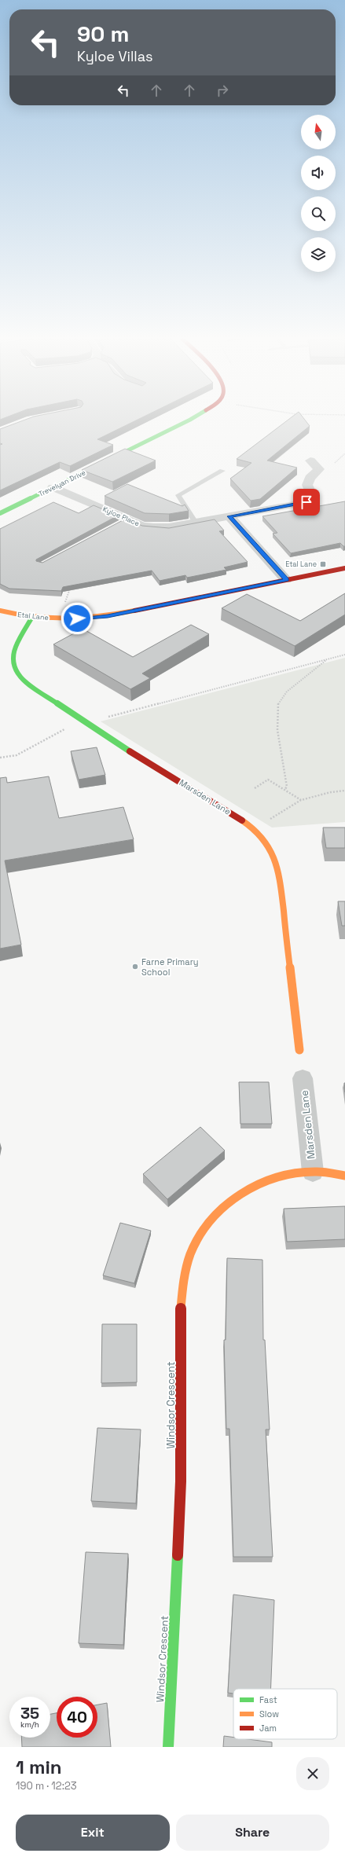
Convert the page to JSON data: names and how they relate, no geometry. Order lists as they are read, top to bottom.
{
  "streets": {
    "street": [
      "Trevelyan Drive",
      "Kyloe Place",
      "Etal Lane",
      "Marsden Lane",
      "Windsor Crescent"
    ]
  },
  "crossings": [
    ["Trevelyan Drive", "Kyloe Place"],
    ["Etal Lane", "Marsden Lane"],
    ["Marsden Lane", "Windsor Crescent"]
  ],
  "places": {
    "transit": ["Etal Lane"],
    "other": ["Farne Primary School"]
  },
  "legend": ["Fast", "Slow", "Jam"],
  "north": "top",
  "page": {
    "turn": ["90 m", "Kyloe Villas"],
    "speed": "35 km/h",
    "limit": "40",
    "heading": ["1 min", "190 m · 12:23"],
    "buttons": ["Exit", "Share"]
  }
}
